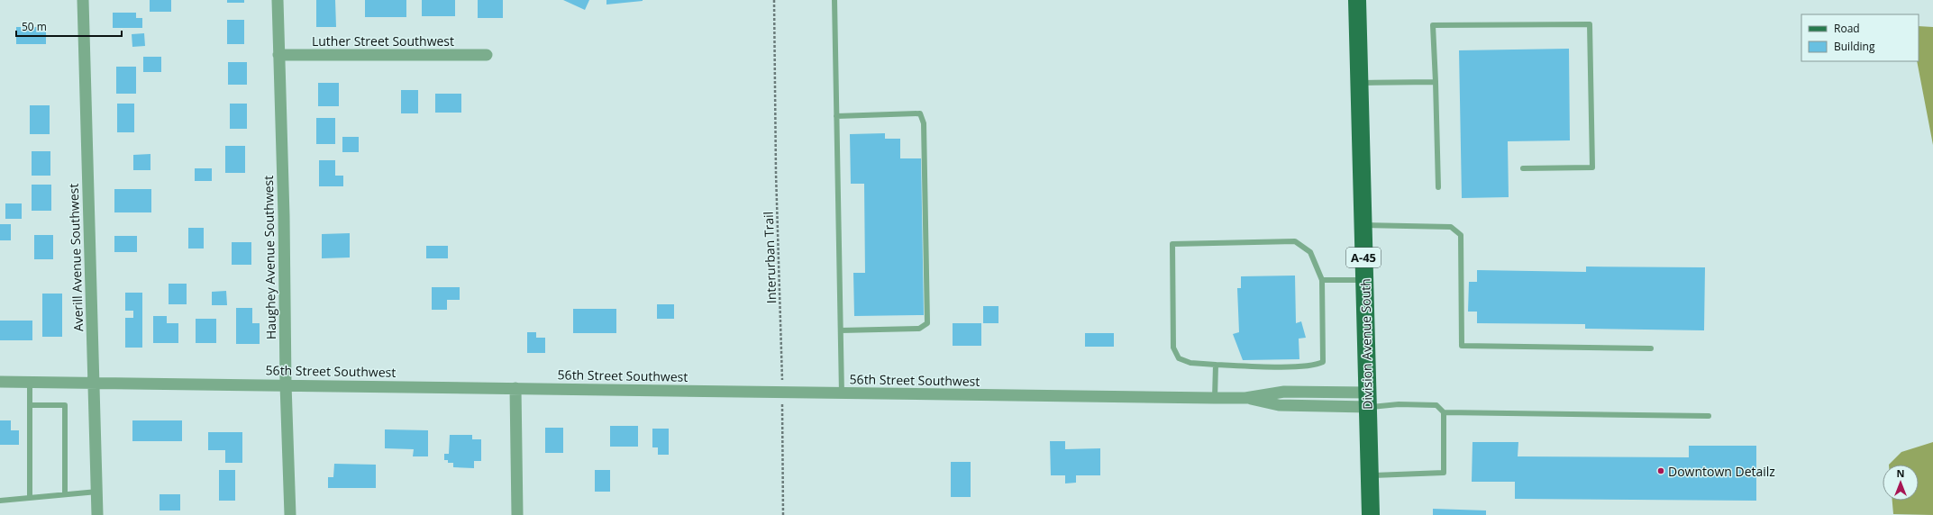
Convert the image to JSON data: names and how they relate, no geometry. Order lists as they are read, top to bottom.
{
  "streets": {
    "main road": ["A-45", "Division Avenue South"],
    "street": [
      "Luther Street Southwest",
      "Averill Avenue Southwest",
      "Haughey Avenue Southwest",
      "56th Street Southwest"
    ],
    "path": ["Interurban Trail"]
  },
  "crossings": [
    ["Luther Street Southwest", "Haughey Avenue Southwest"],
    ["Averill Avenue Southwest", "56th Street Southwest"],
    ["Haughey Avenue Southwest", "56th Street Southwest"],
    ["Interurban Trail", "56th Street Southwest"],
    ["Division Avenue South", "56th Street Southwest"]
  ],
  "places": ["Downtown Detailz"],
  "legend": ["Road", "Building"],
  "scale_bar": "50 m",
  "north": "top"
}
